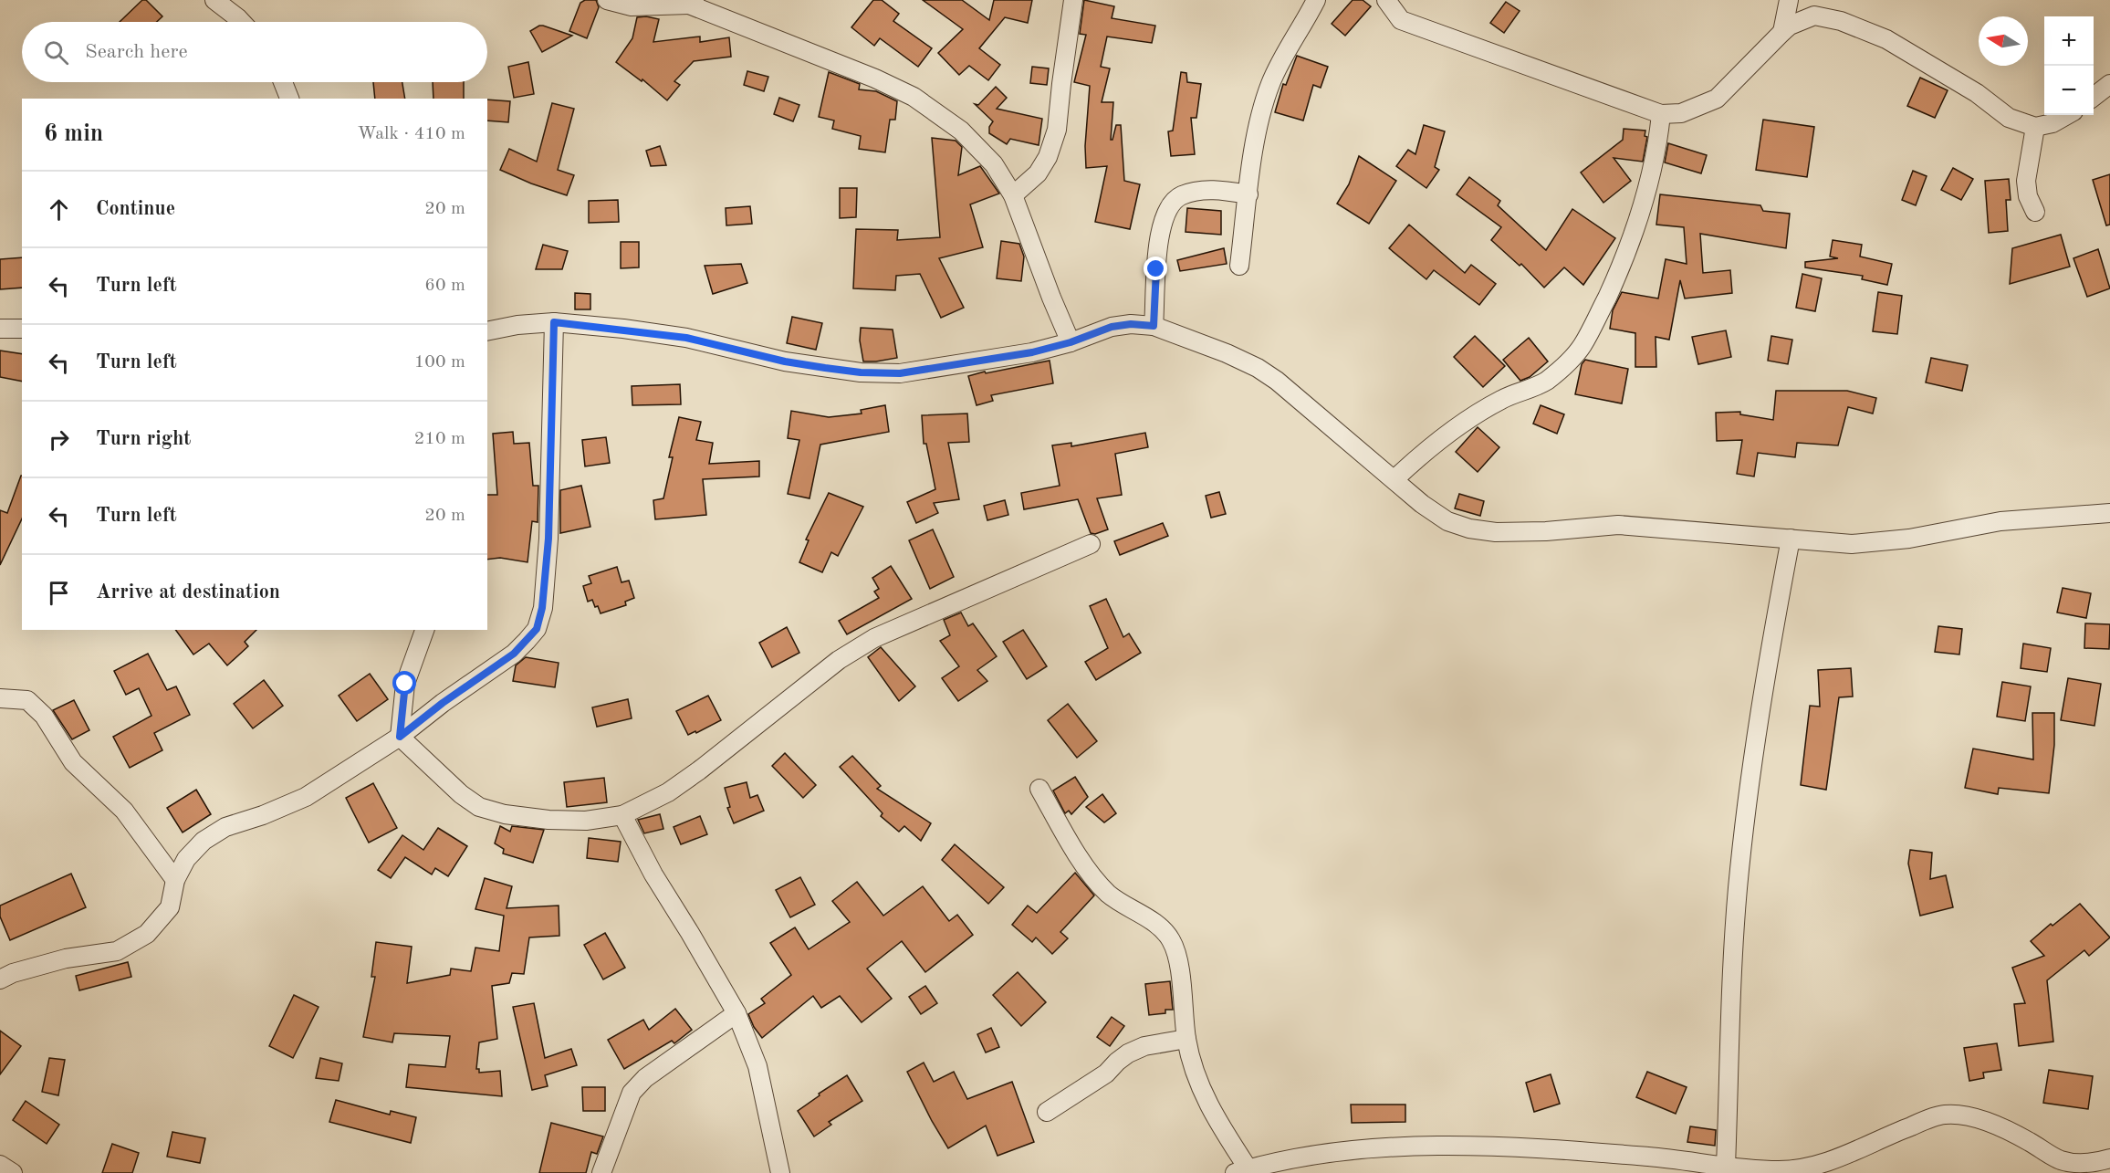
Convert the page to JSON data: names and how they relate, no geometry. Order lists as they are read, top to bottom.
{
  "north": "left",
  "page": {
    "map_buttons": ["+", "−"],
    "search": "Search here",
    "heading": ["6 min", "Walk · 410 m"],
    "list": [
      ["Continue", "20 m"],
      ["Turn left", "60 m"],
      ["Turn left", "100 m"],
      ["Turn right", "210 m"],
      ["Turn left", "20 m"],
      "Arrive at destination"
    ]
  }
}
